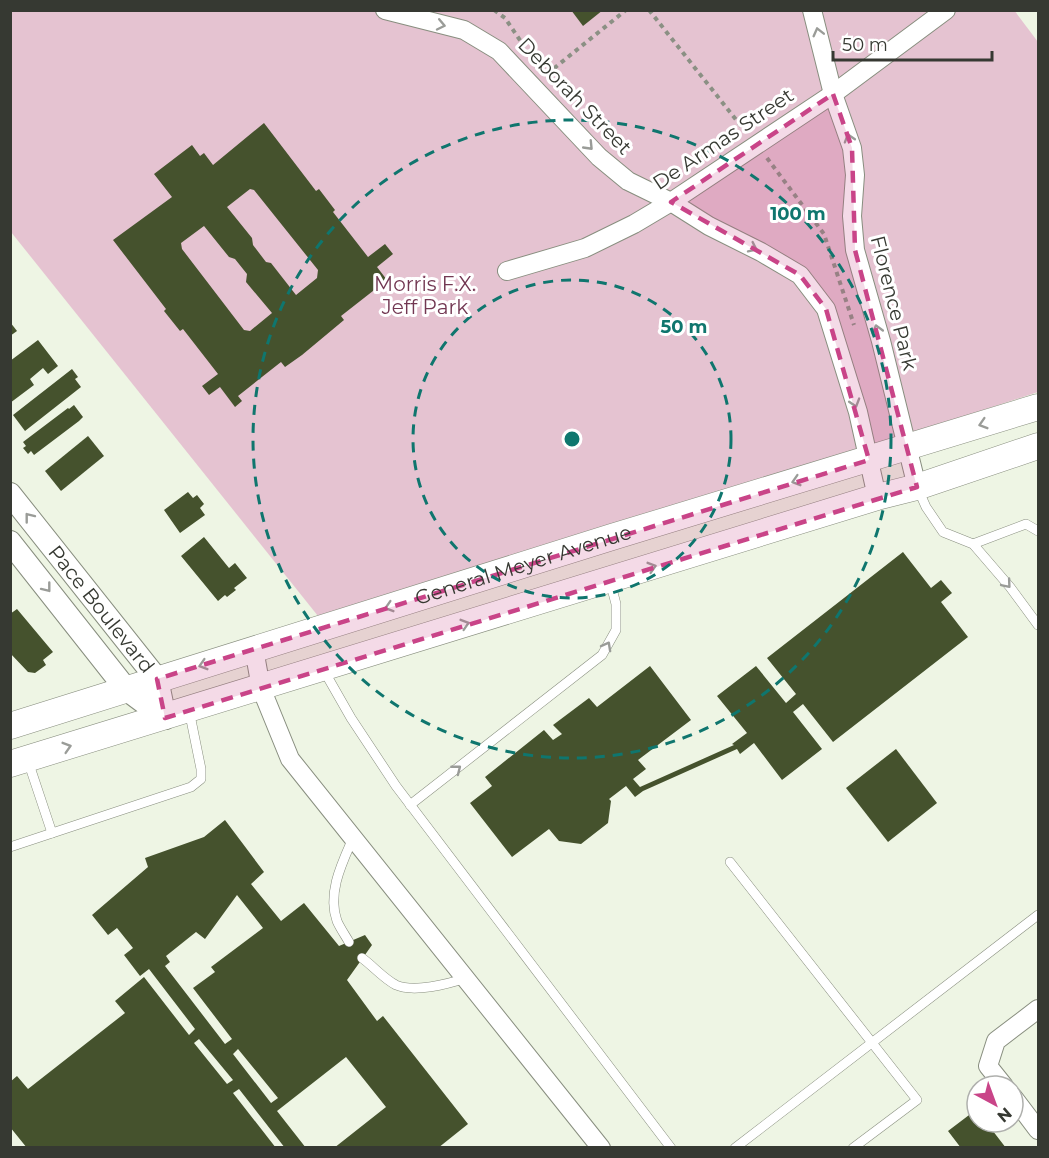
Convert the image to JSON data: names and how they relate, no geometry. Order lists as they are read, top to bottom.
{
  "streets": {
    "main road": ["General Meyer Avenue"],
    "street": [
      "Deborah Street",
      "De Armas Street",
      "Florence Park",
      "Pace Boulevard"
    ]
  },
  "crossings": [
    ["Deborah Street", "De Armas Street"],
    ["Deborah Street", "General Meyer Avenue"],
    ["De Armas Street", "Florence Park"],
    ["Florence Park", "General Meyer Avenue"],
    ["General Meyer Avenue", "Pace Boulevard"]
  ],
  "one_way": ["Deborah Street", "Florence Park"],
  "parks": ["Morris F.X. Jeff Park"],
  "scale_bar": "50 m",
  "north": "bottom right",
  "rings": ["100 m", "50 m"]
}
